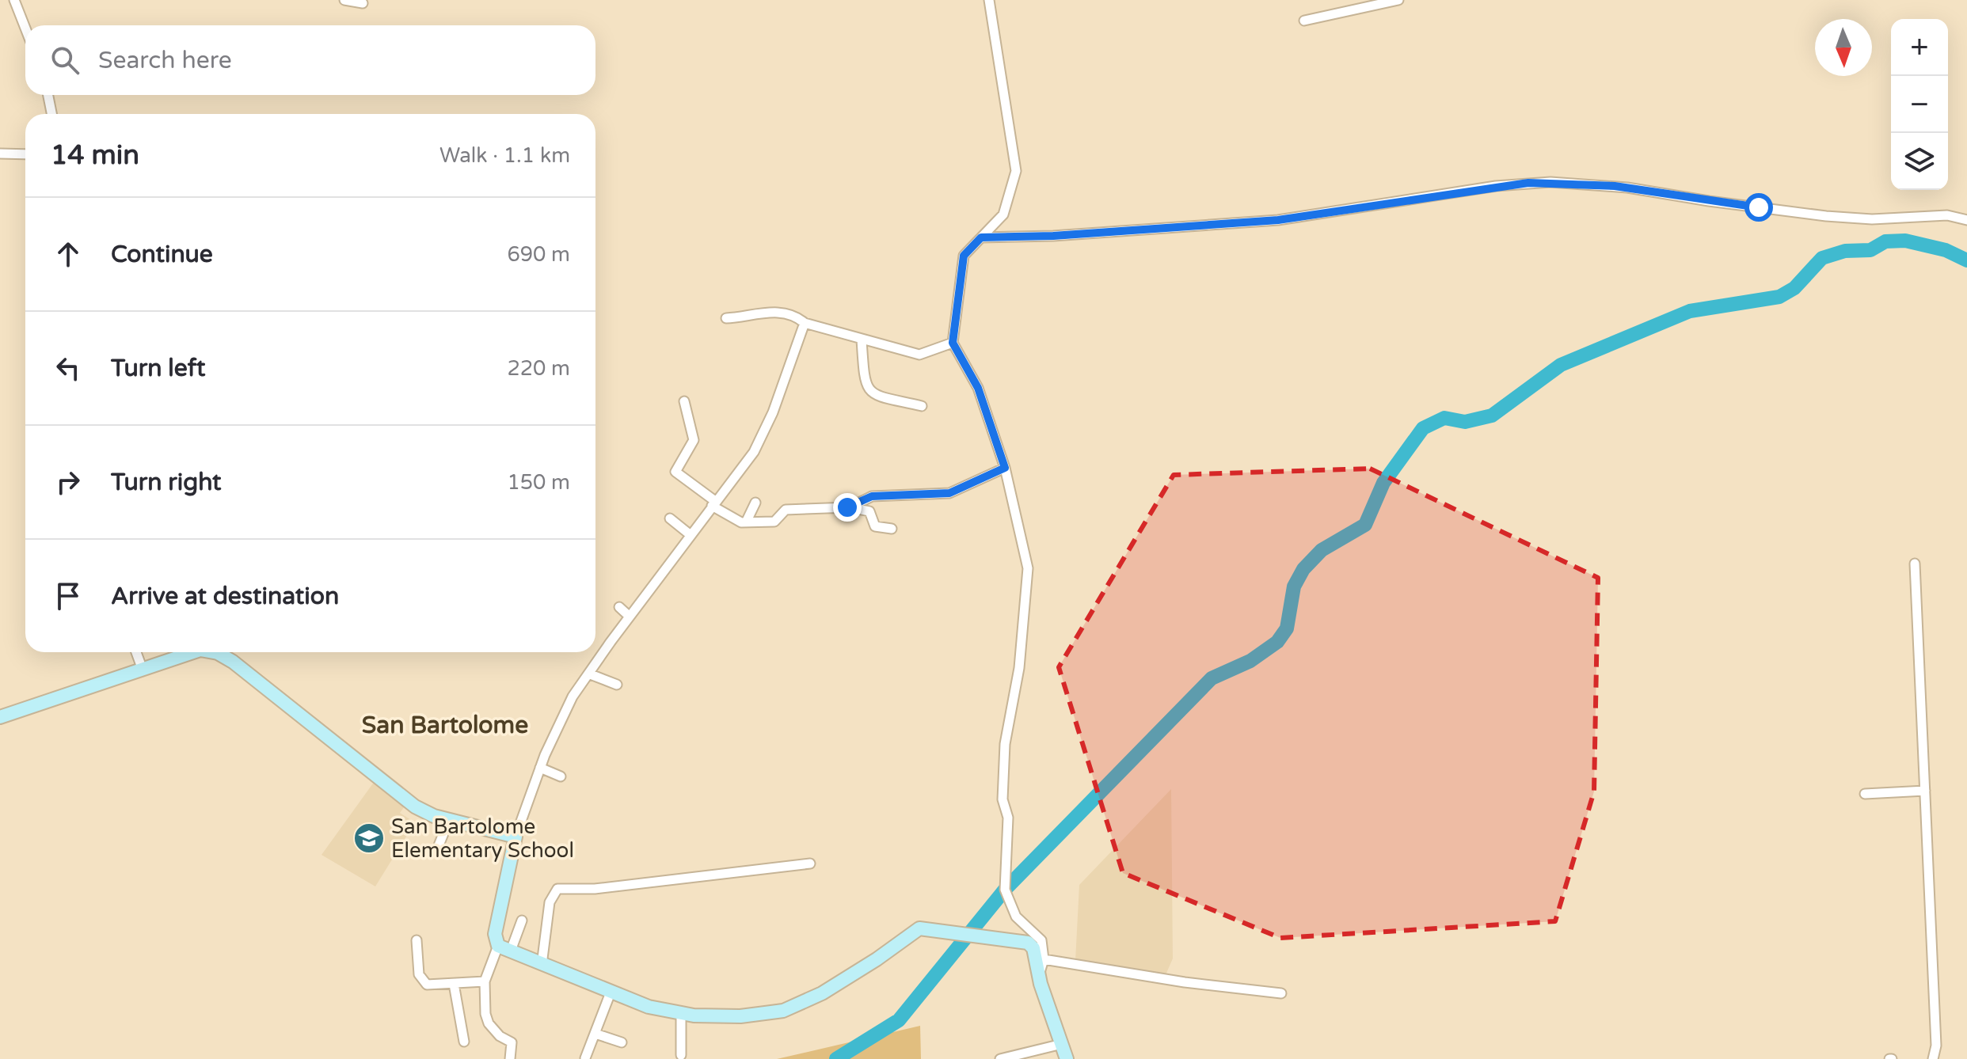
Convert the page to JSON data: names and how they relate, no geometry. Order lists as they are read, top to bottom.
{
  "districts": ["San Bartolome"],
  "places": {
    "school or university": ["San Bartolome Elementary School"]
  },
  "north": "bottom",
  "page": {
    "map_buttons": ["+", "−"],
    "search": "Search here",
    "heading": ["14 min", "Walk · 1.1 km"],
    "list": [
      ["Continue", "690 m"],
      ["Turn left", "220 m"],
      ["Turn right", "150 m"],
      "Arrive at destination"
    ]
  }
}
